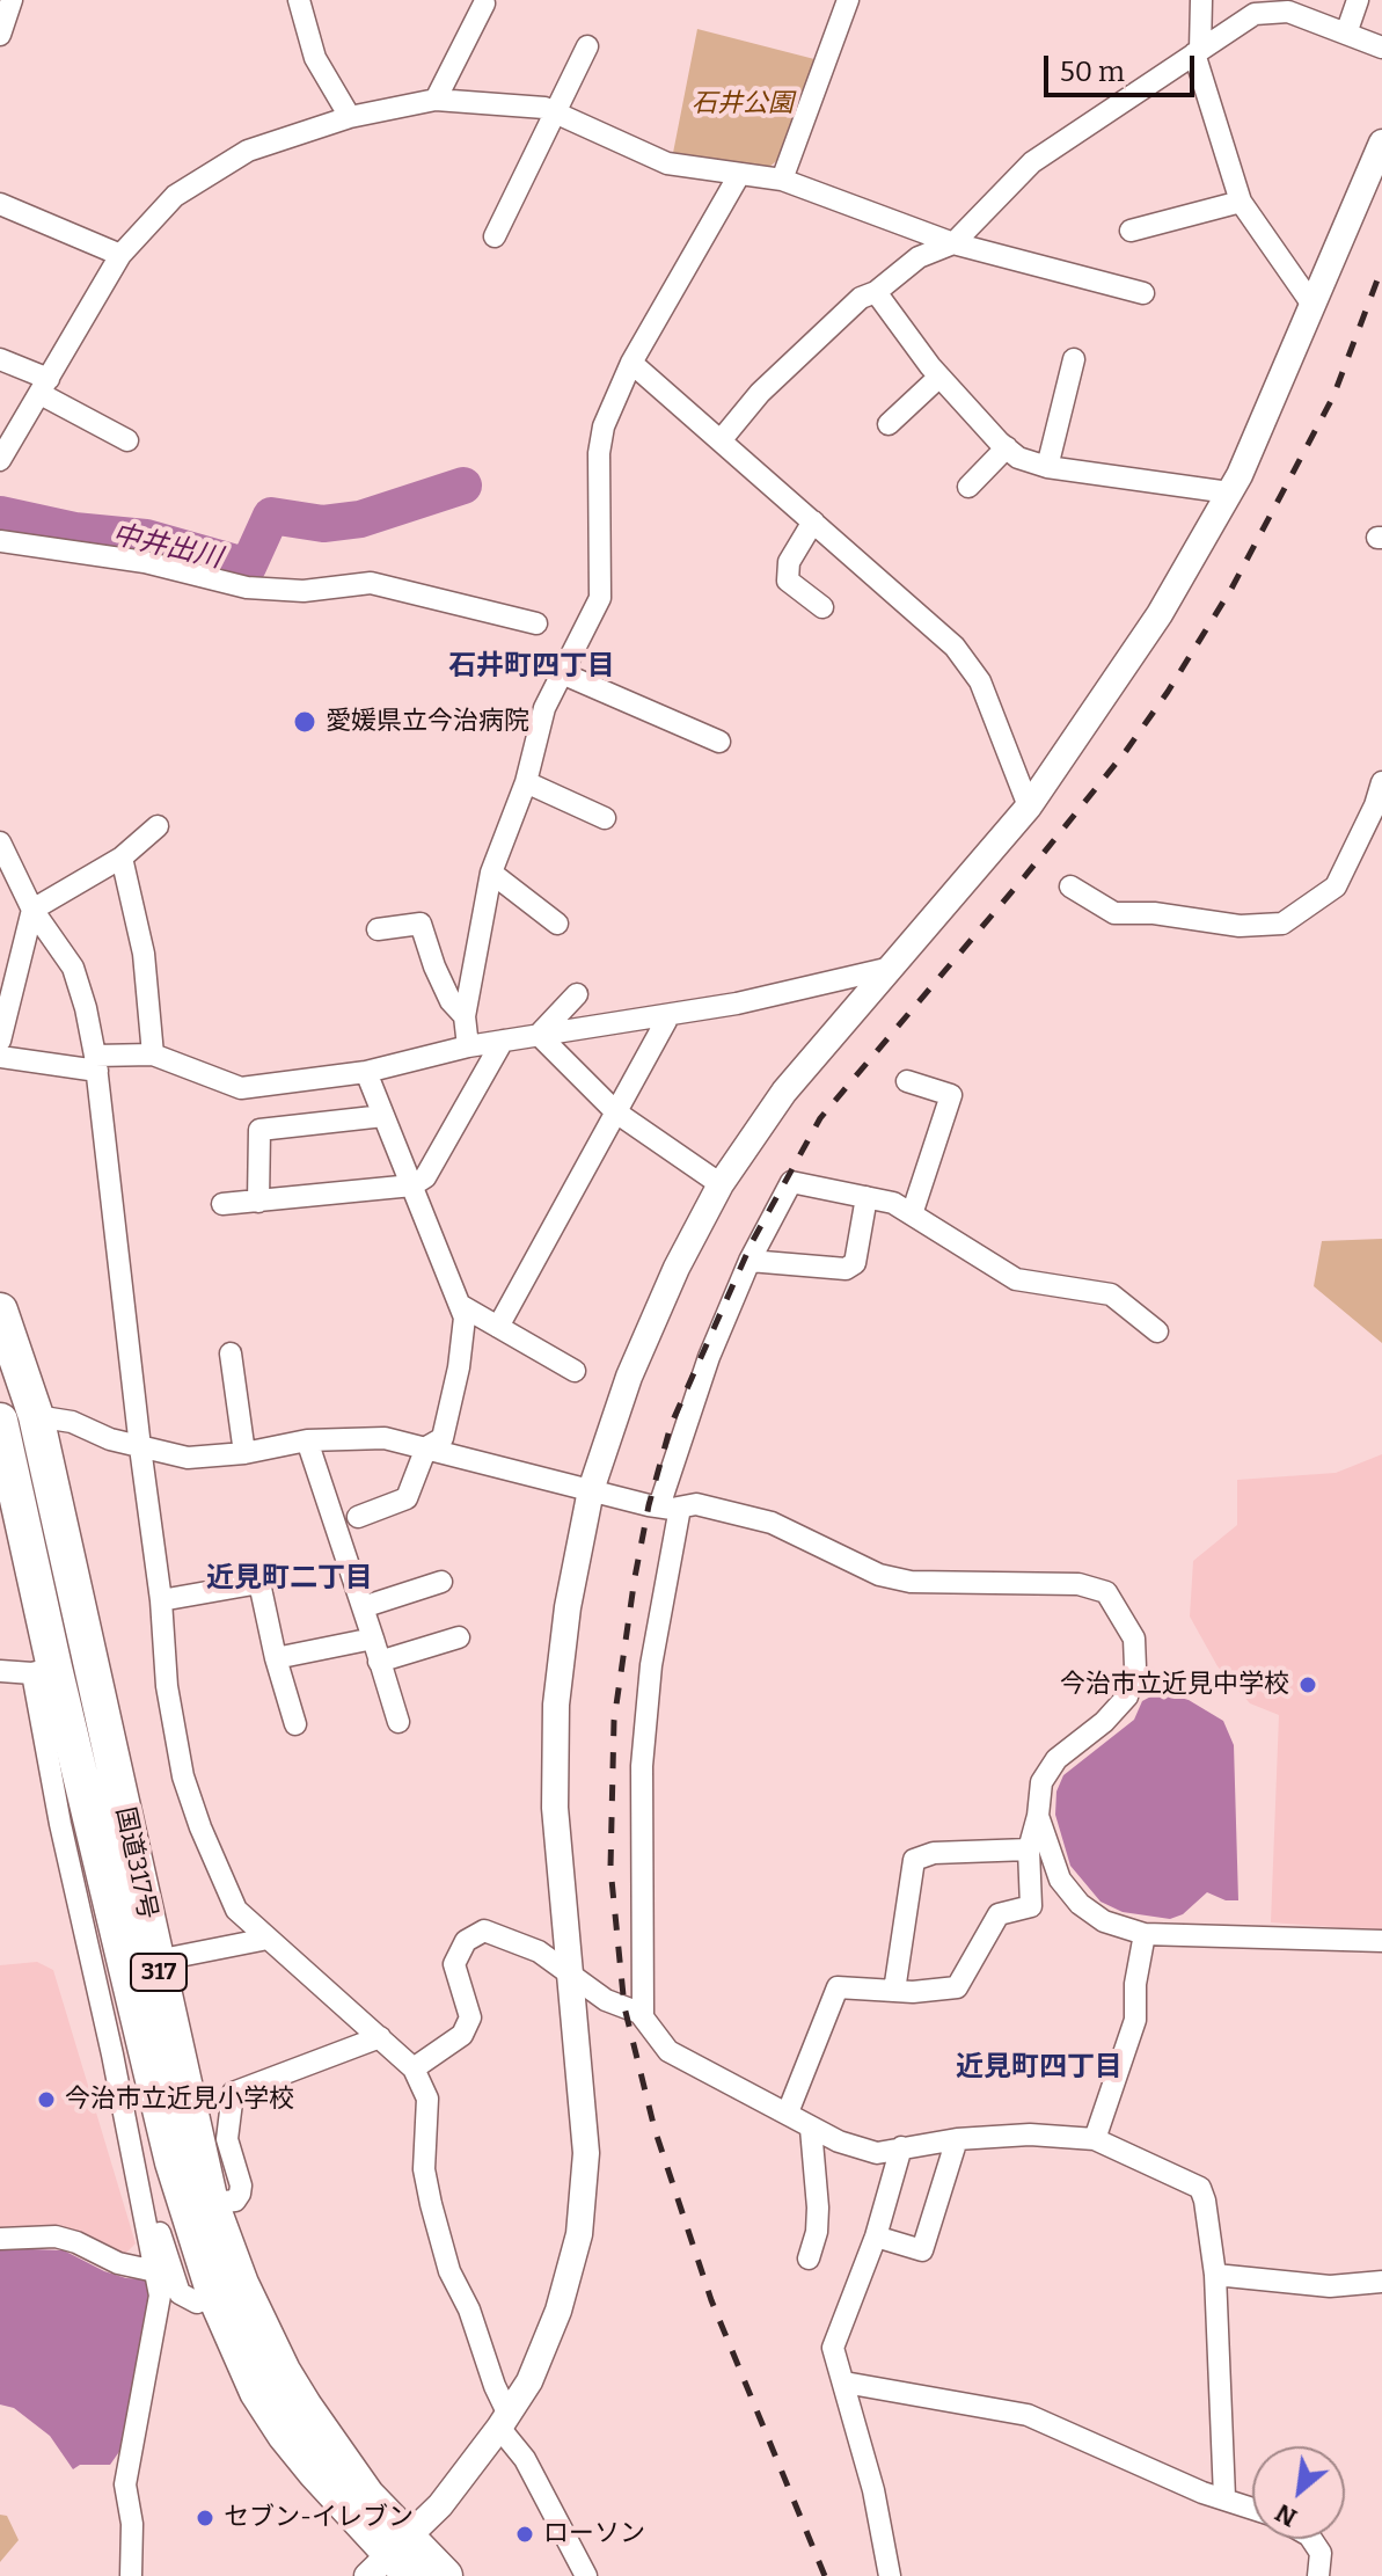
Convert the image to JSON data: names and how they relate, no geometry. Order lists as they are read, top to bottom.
{
  "streets": {
    "highway": ["国道317号", "317"]
  },
  "districts": ["石井町四丁目", "近見町二丁目", "近見町四丁目"],
  "water": ["中井出川"],
  "parks": ["石井公園"],
  "places": [
    "愛媛県立今治病院",
    "今治市立近見中学校",
    "今治市立近見小学校",
    "セブン-イレブン",
    "ローソン"
  ],
  "scale_bar": "50 m",
  "north": "bottom left"
}
